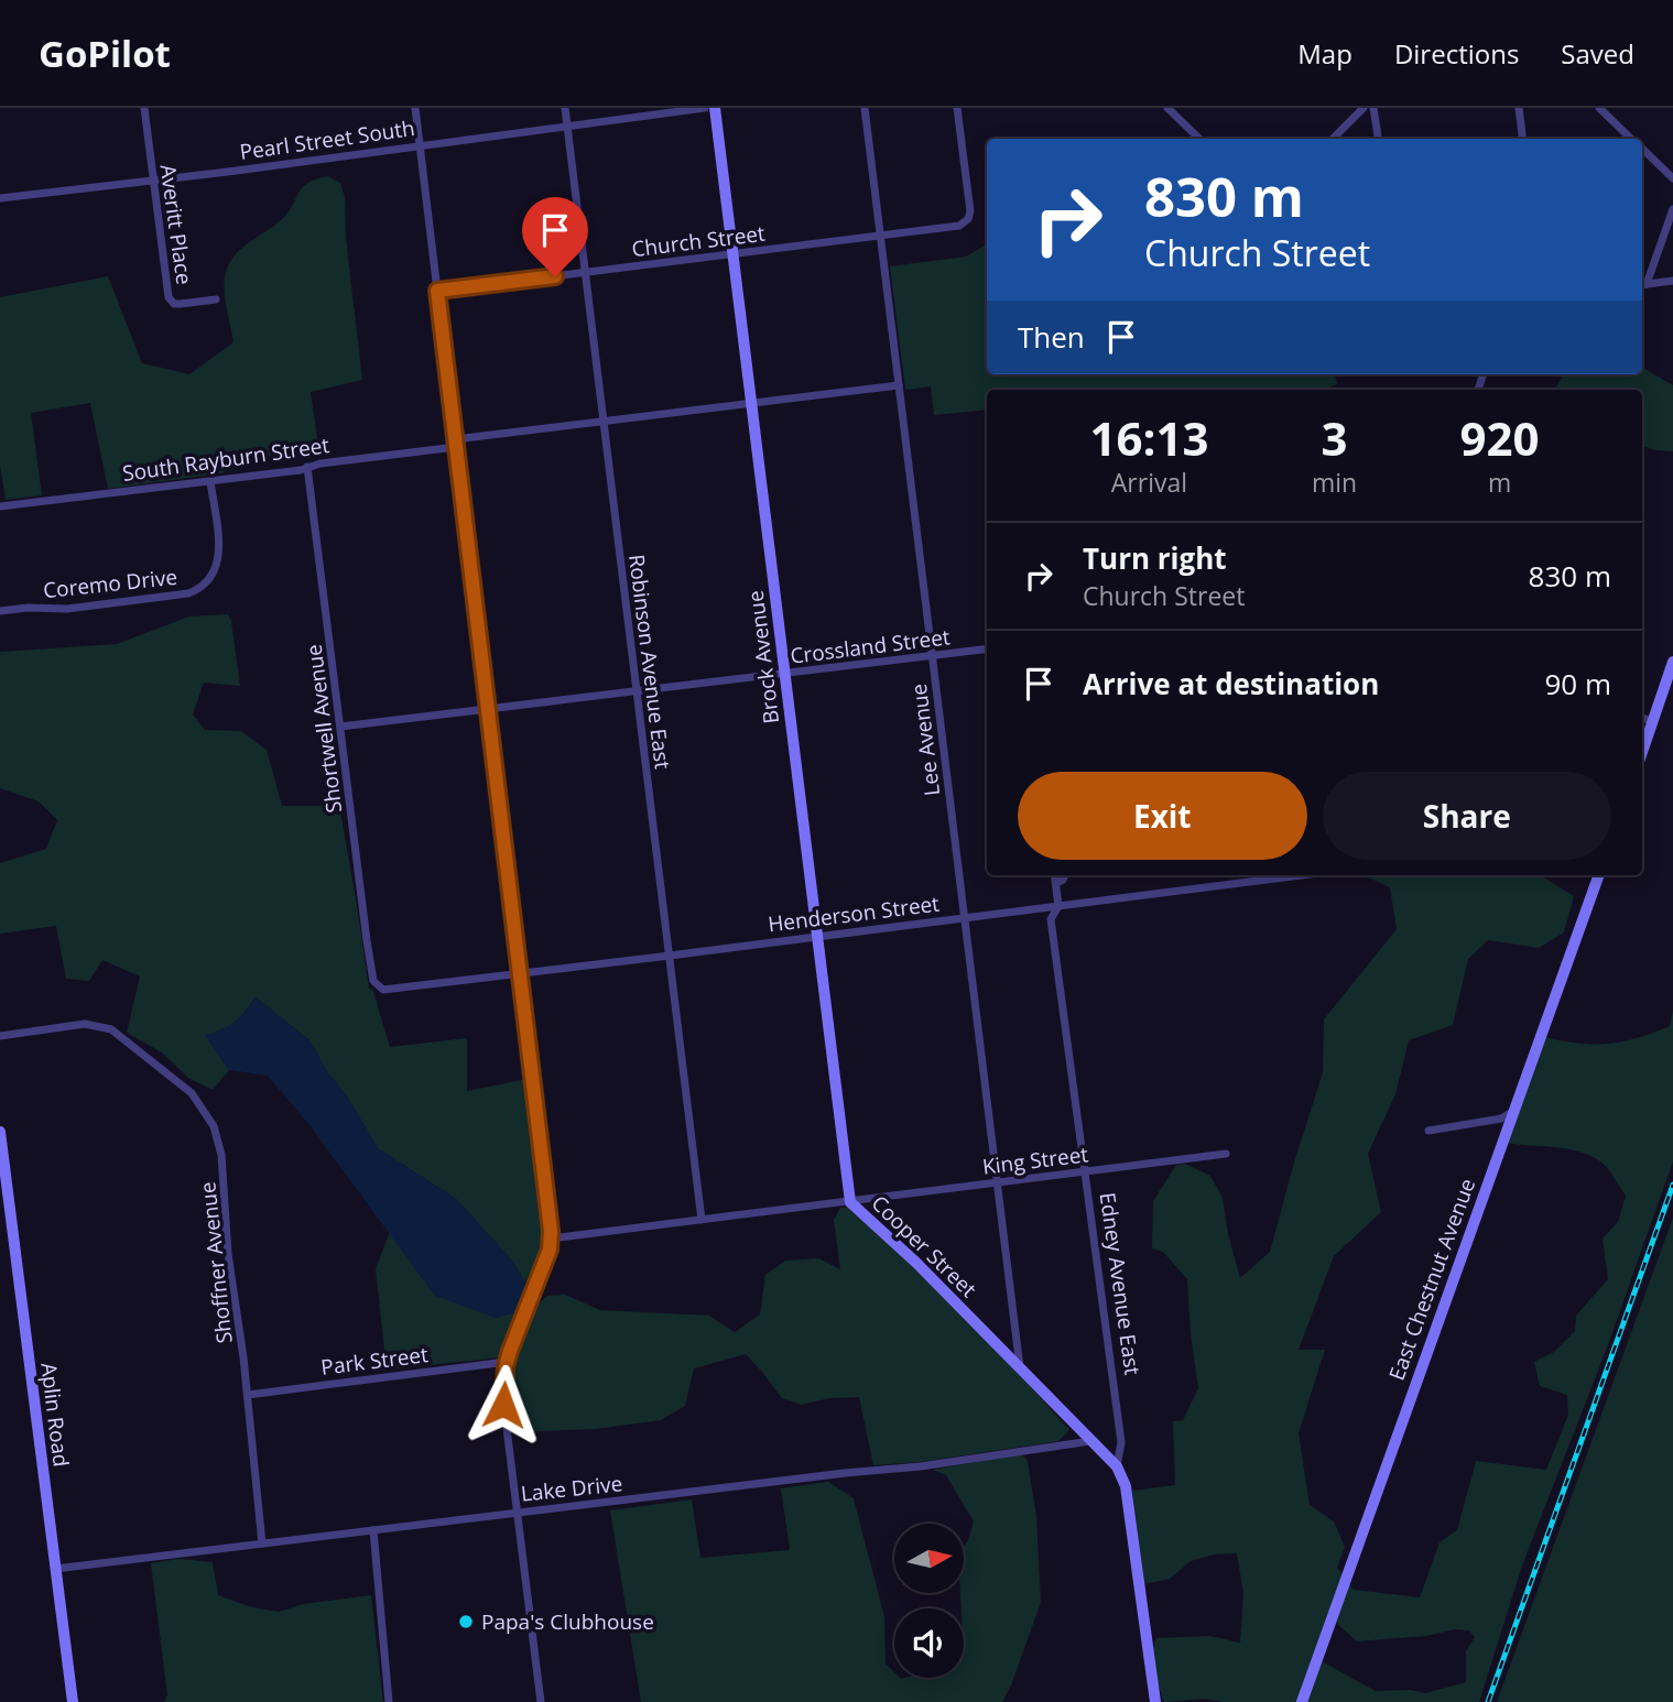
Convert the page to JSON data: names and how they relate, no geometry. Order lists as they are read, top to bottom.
{
  "streets": {
    "street": [
      "Pearl Street South",
      "Averitt Place",
      "Church Street",
      "South Rayburn Street",
      "Coremo Drive",
      "Crossland Street",
      "Brock Avenue",
      "Robinson Avenue East",
      "Shortwell Avenue",
      "Lee Avenue",
      "Henderson Street",
      "King Street",
      "Cooper Street",
      "Shoffner Avenue",
      "East Chestnut Avenue",
      "Edney Avenue East",
      "Park Street",
      "Aplin Road",
      "Lake Drive"
    ]
  },
  "crossings": [
    ["Pearl Street South", "Averitt Place"],
    ["Pearl Street South", "Robinson Avenue East"],
    ["Church Street", "Brock Avenue"],
    ["Church Street", "Robinson Avenue East"],
    ["Church Street", "Lee Avenue"],
    ["South Rayburn Street", "Coremo Drive"],
    ["South Rayburn Street", "Brock Avenue"],
    ["South Rayburn Street", "Robinson Avenue East"],
    ["South Rayburn Street", "Shortwell Avenue"],
    ["South Rayburn Street", "Lee Avenue"],
    ["Crossland Street", "Brock Avenue"],
    ["Crossland Street", "Robinson Avenue East"],
    ["Crossland Street", "Shortwell Avenue"],
    ["Crossland Street", "Lee Avenue"],
    ["Brock Avenue", "Henderson Street"],
    ["Brock Avenue", "King Street"],
    ["Brock Avenue", "Cooper Street"],
    ["Robinson Avenue East", "Henderson Street"],
    ["Robinson Avenue East", "Cooper Street"],
    ["Shortwell Avenue", "Henderson Street"],
    ["Lee Avenue", "Henderson Street"],
    ["Lee Avenue", "King Street"],
    ["Lee Avenue", "Cooper Street"],
    ["Henderson Street", "Edney Avenue East"],
    ["King Street", "Cooper Street"],
    ["King Street", "Edney Avenue East"],
    ["Cooper Street", "Edney Avenue East"],
    ["Cooper Street", "Lake Drive"],
    ["Shoffner Avenue", "Park Street"],
    ["Shoffner Avenue", "Lake Drive"],
    ["Aplin Road", "Lake Drive"]
  ],
  "places": ["Papa's Clubhouse"],
  "north": "right",
  "page": {
    "header": "GoPilot",
    "nav": ["Map", "Directions", "Saved"],
    "turn": ["830 m", "Church Street"],
    "then": "Then",
    "eta": [
      "16:13",
      "Arrival",
      "3",
      "min",
      "920",
      "m"
    ],
    "list": [
      {
        "name": "Turn right",
        "note": "Church Street",
        "value": "830 m"
      },
      {
        "name": "Arrive at destination",
        "value": "90 m"
      }
    ],
    "buttons": ["Exit", "Share"]
  }
}
